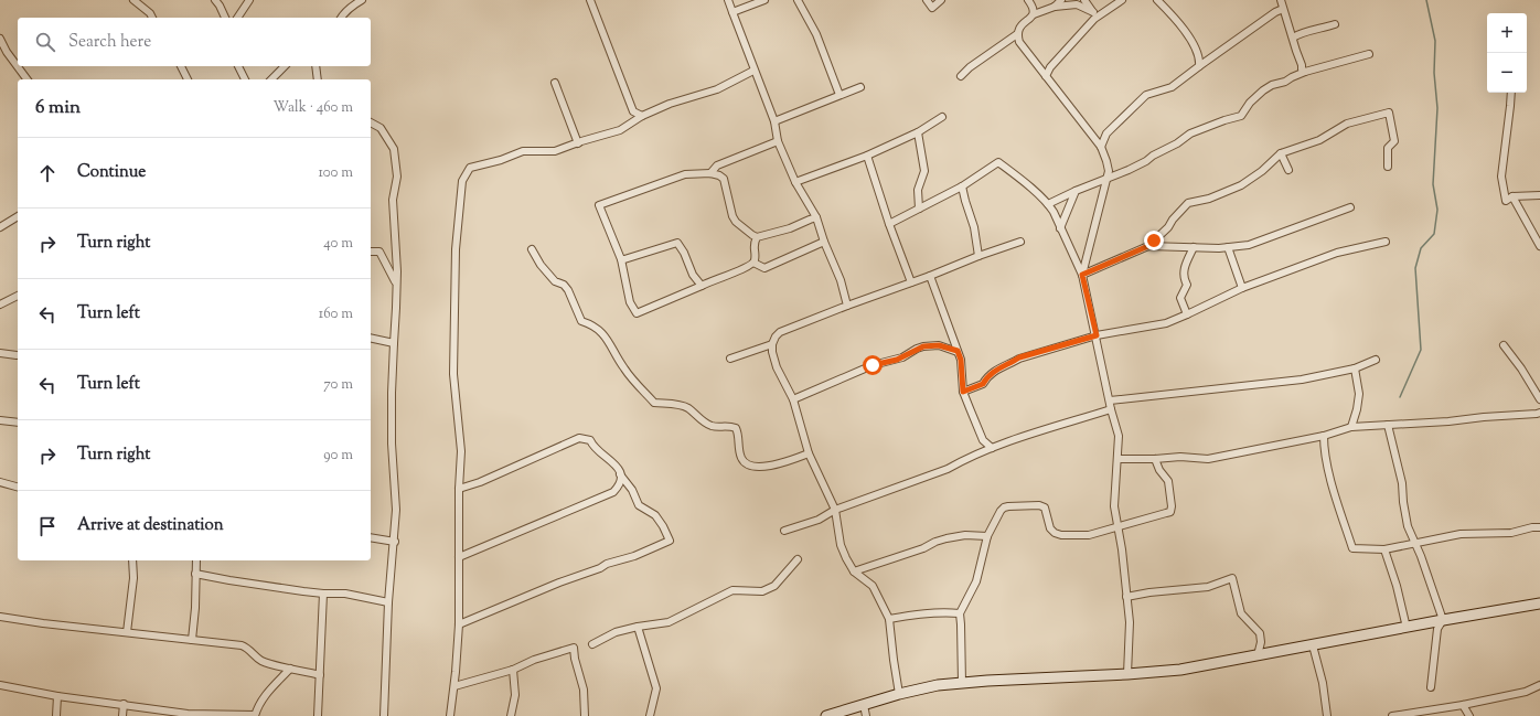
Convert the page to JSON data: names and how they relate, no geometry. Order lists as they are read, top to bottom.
{
  "page": {
    "map_buttons": ["+", "−"],
    "search": "Search here",
    "heading": ["6 min", "Walk · 460 m"],
    "list": [
      ["Continue", "100 m"],
      ["Turn right", "40 m"],
      ["Turn left", "160 m"],
      ["Turn left", "70 m"],
      ["Turn right", "90 m"],
      "Arrive at destination"
    ]
  }
}
